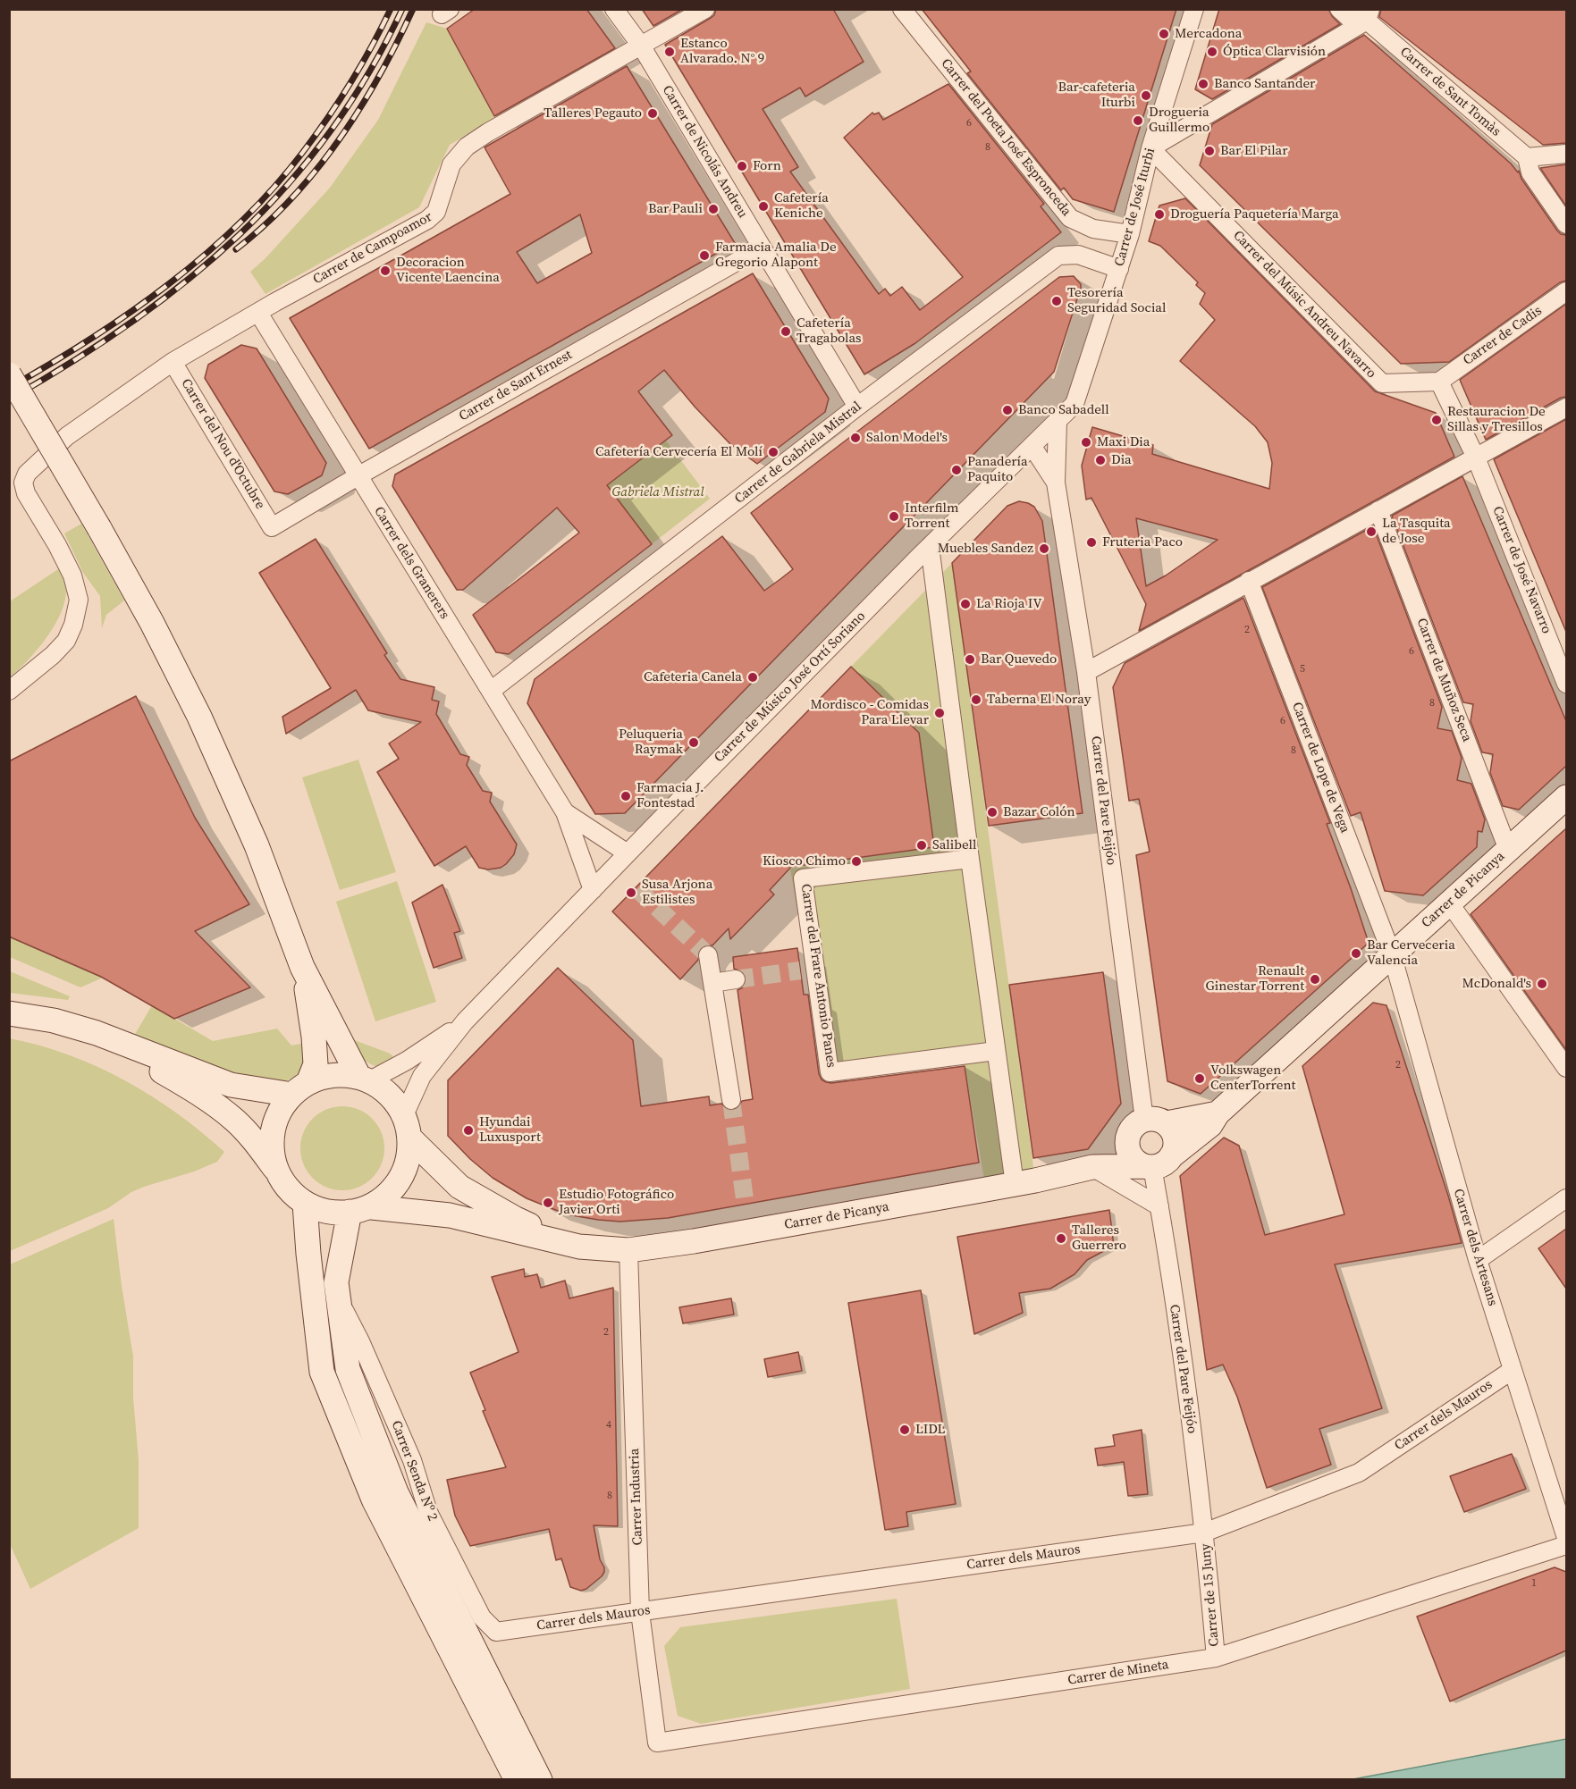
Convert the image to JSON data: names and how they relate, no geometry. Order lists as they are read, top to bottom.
{
  "streets": {
    "street": [
      "Carrer de Sant Tomàs",
      "Carrer del Poeta José Espronceda",
      "Carrer de Nicolás Andreu",
      "Carrer de José Iturbi",
      "Carrer de Campoamor",
      "Carrer del Músic Andreu Navarro",
      "Carrer de Cadis",
      "Carrer de Sant Ernest",
      "Carrer del Nou d'Octubre",
      "Carrer de Gabriela Mistral",
      "Carrer dels Granerers",
      "Carrer de José Navarro",
      "Carrer de Muñoz Seca",
      "Carrer de Músico José Ortí Soriano",
      "Carrer de Lope de Vega",
      "Carrer del Pare Feijóo",
      "Carrer de Picanya",
      "Carrer del Frare Antonio Panes",
      "Carrer dels Artesans",
      "Carrer dels Mauros",
      "Carrer Senda Nº 2",
      "Carrer Industria",
      "Carrer de 15 Juny",
      "Carrer de Mineta"
    ]
  },
  "crossings": [
    ["Carrer del Poeta José Espronceda", "Carrer de José Iturbi"],
    ["Carrer de Nicolás Andreu", "Carrer de Campoamor"],
    ["Carrer de Nicolás Andreu", "Carrer de Sant Ernest"],
    ["Carrer de Nicolás Andreu", "Carrer de Gabriela Mistral"],
    ["Carrer de José Iturbi", "Carrer del Músic Andreu Navarro"],
    ["Carrer de José Iturbi", "Carrer de Gabriela Mistral"],
    ["Carrer de José Iturbi", "Carrer de Músico José Ortí Soriano"],
    ["Carrer de Campoamor", "Carrer del Nou d'Octubre"],
    ["Carrer de Campoamor", "Carrer dels Granerers"],
    ["Carrer del Músic Andreu Navarro", "Carrer de Cadis"],
    ["Carrer de Sant Ernest", "Carrer del Nou d'Octubre"],
    ["Carrer de Sant Ernest", "Carrer dels Granerers"],
    ["Carrer de Gabriela Mistral", "Carrer dels Granerers"],
    ["Carrer dels Granerers", "Carrer de Músico José Ortí Soriano"],
    ["Carrer de Muñoz Seca", "Carrer de Picanya"],
    ["Carrer de Músico José Ortí Soriano", "Carrer del Pare Feijóo"],
    ["Carrer de Músico José Ortí Soriano", "Carrer de Picanya"],
    ["Carrer de Lope de Vega", "Carrer de Picanya"],
    ["Carrer de Lope de Vega", "Carrer dels Artesans"],
    ["Carrer del Pare Feijóo", "Carrer de Picanya"],
    ["Carrer del Pare Feijóo", "Carrer dels Mauros"],
    ["Carrer del Pare Feijóo", "Carrer de 15 Juny"],
    ["Carrer de Picanya", "Carrer dels Artesans"],
    ["Carrer de Picanya", "Carrer Industria"],
    ["Carrer dels Artesans", "Carrer dels Mauros"],
    ["Carrer dels Mauros", "Carrer Senda Nº 2"],
    ["Carrer dels Mauros", "Carrer Industria"],
    ["Carrer dels Mauros", "Carrer de 15 Juny"],
    ["Carrer Industria", "Carrer de Mineta"],
    ["Carrer de 15 Juny", "Carrer de Mineta"]
  ],
  "parks": ["Gabriela Mistral"],
  "places": [
    "Mercadona",
    "Estanco Alvarado. N° 9",
    "Óptica Clarvisión",
    "Banco Santander",
    "Bar-cafeteria Iturbi",
    "Talleres Pegauto",
    "Drogueria Guillermo",
    "Bar El Pilar",
    "Forn",
    "Cafetería Keniche",
    "Bar Pauli",
    "Droguería Paquetería Marga",
    "Farmacia Amalia De Gregorio Alapont",
    "Decoracion Vicente Laencina",
    "Tesorería Seguridad Social",
    "Cafetería Tragabolas",
    "Banco Sabadell",
    "Restauracion De Sillas y Tresillos",
    "Salon Model's",
    "Maxi Dia",
    "Cafetería Cervecería El Molí",
    "Dia",
    "Panadería Paquito",
    "Interfilm Torrent",
    "La Tasquita de Jose",
    "Fruteria Paco",
    "Muebles Sandez",
    "La Rioja IV",
    "Bar Quevedo",
    "Cafeteria Canela",
    "Taberna El Noray",
    "Mordisco - Comidas Para Llevar",
    "Peluqueria Raymak",
    "Farmacia J. Fontestad",
    "Bazar Colón",
    "Salibell",
    "Kiosco Chimo",
    "Susa Arjona Estilistes",
    "Bar Cerveceria Valencia",
    "Renault Ginestar Torrent",
    "McDonald's",
    "Volkswagen CenterTorrent",
    "Hyundai Luxusport",
    "Estudio Fotográfico Javier Orti",
    "Talleres Guerrero",
    "LIDL"
  ],
  "house_numbers": [
    "6",
    "8",
    "2",
    "6",
    "5",
    "8",
    "6",
    "8",
    "2",
    "2",
    "4",
    "8",
    "1"
  ]
}
